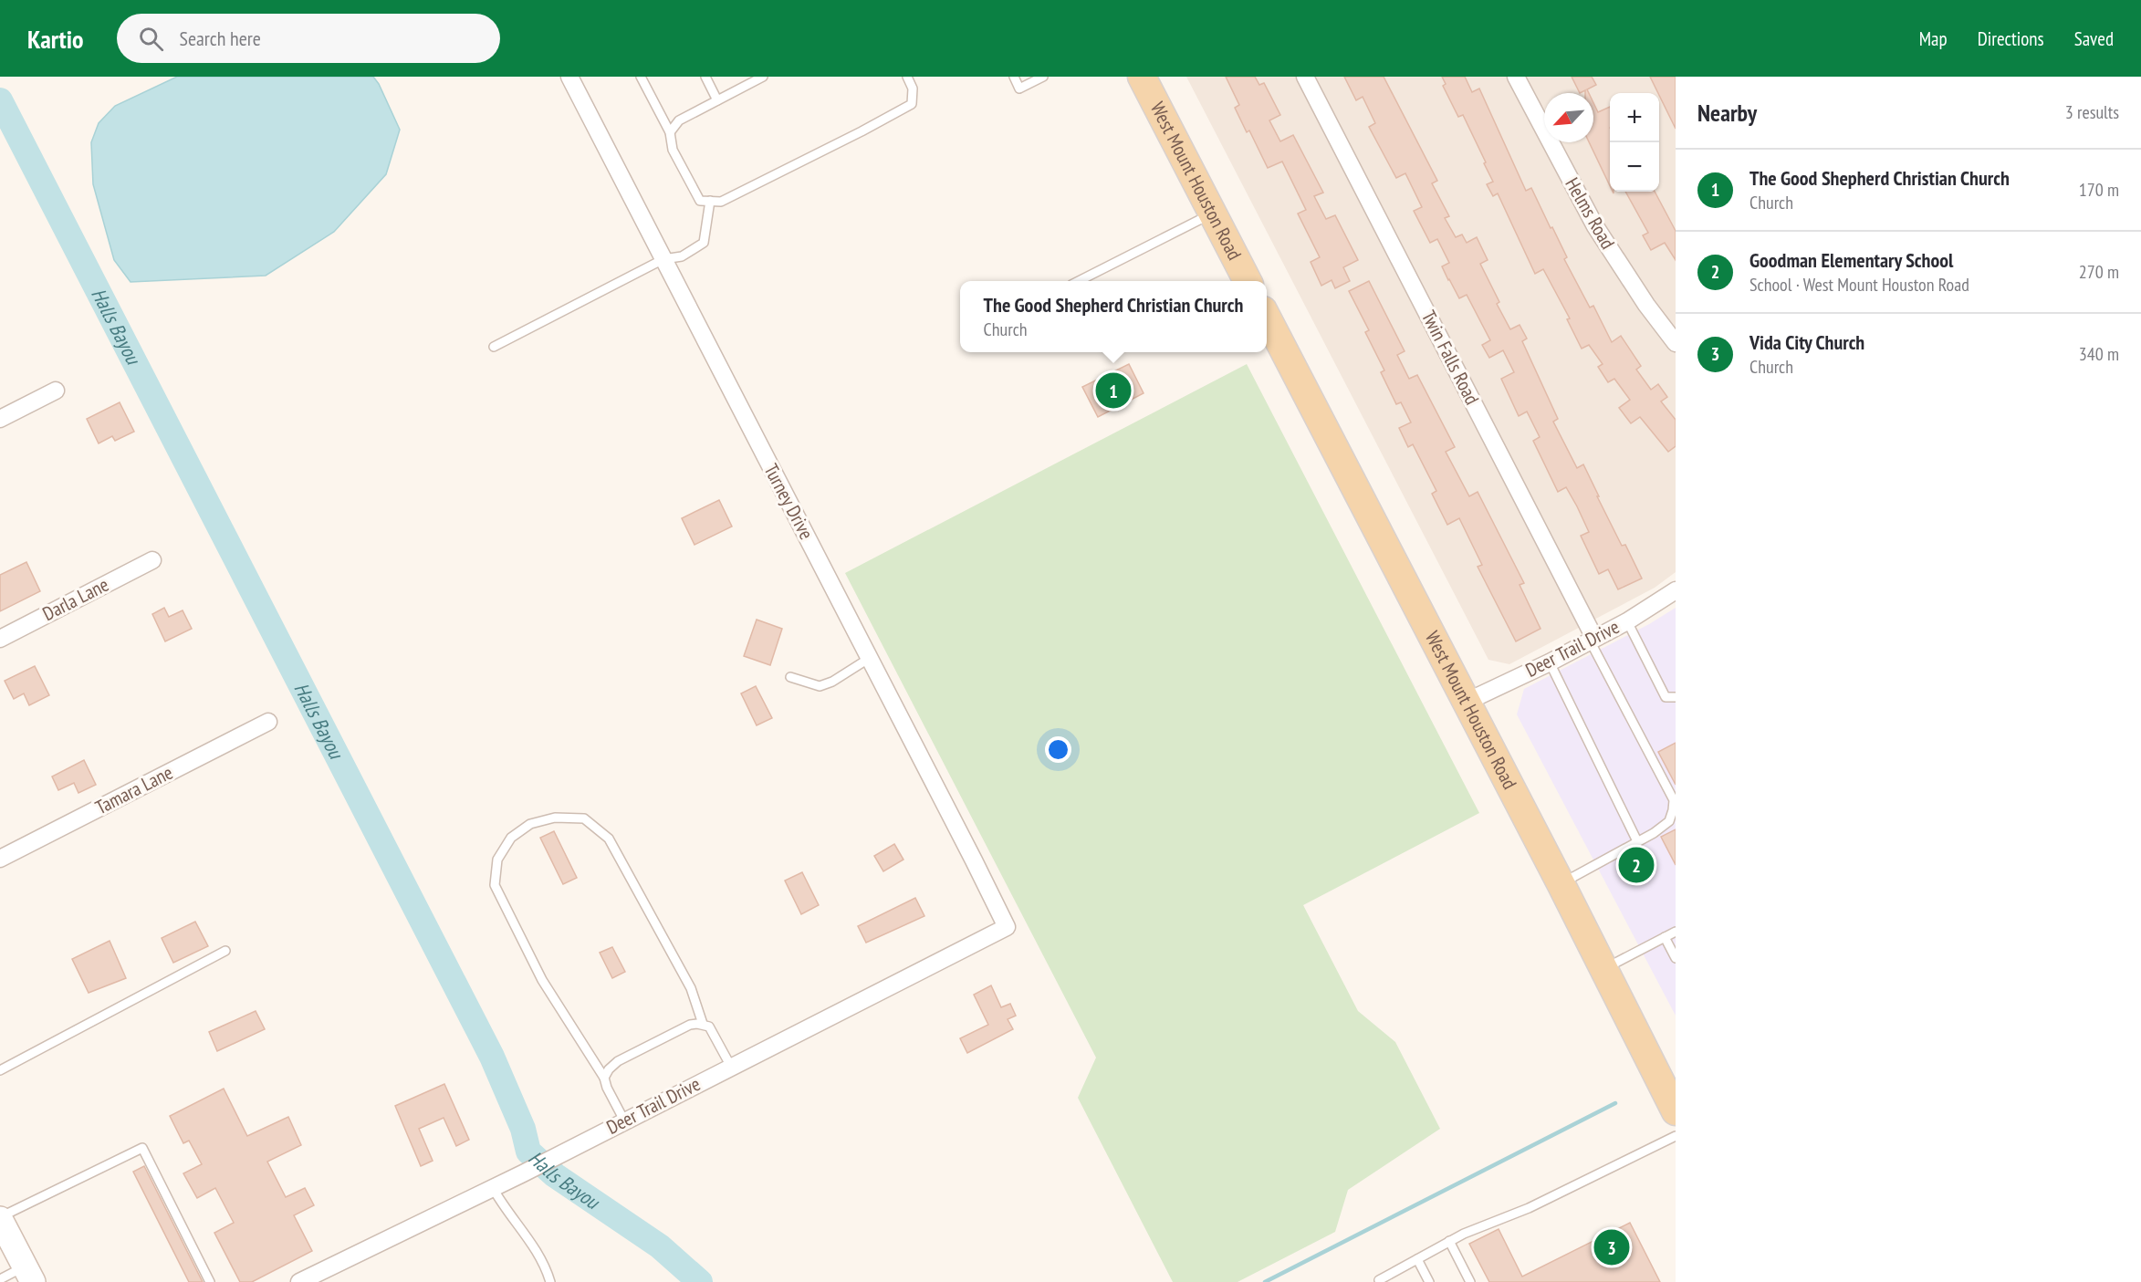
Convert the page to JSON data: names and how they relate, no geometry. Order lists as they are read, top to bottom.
{
  "streets": {
    "main road": ["West Mount Houston Road"],
    "street": [
      "Helms Road",
      "Twin Falls Road",
      "Turney Drive",
      "Darla Lane",
      "Deer Trail Drive",
      "Tamara Lane"
    ]
  },
  "crossings": [
    ["West Mount Houston Road", "Deer Trail Drive"],
    ["Twin Falls Road", "Deer Trail Drive"],
    ["Turney Drive", "Deer Trail Drive"]
  ],
  "water": ["Halls Bayou"],
  "north": "bottom left",
  "page": {
    "header": "Kartio",
    "search": "Search here",
    "nav": ["Map", "Directions", "Saved"],
    "heading": ["Nearby", "3 results"],
    "map_buttons": ["+", "−"],
    "list": [
      {
        "mark": "1",
        "name": "The Good Shepherd Christian Church",
        "note": "Church",
        "value": "170 m"
      },
      {
        "mark": "2",
        "name": "Goodman Elementary School",
        "note": "School · West Mount Houston Road",
        "value": "270 m"
      },
      {
        "mark": "3",
        "name": "Vida City Church",
        "note": "Church",
        "value": "340 m"
      }
    ],
    "popup": ["The Good Shepherd Christian Church", "Church"],
    "pins": ["1", "2", "3"]
  }
}
